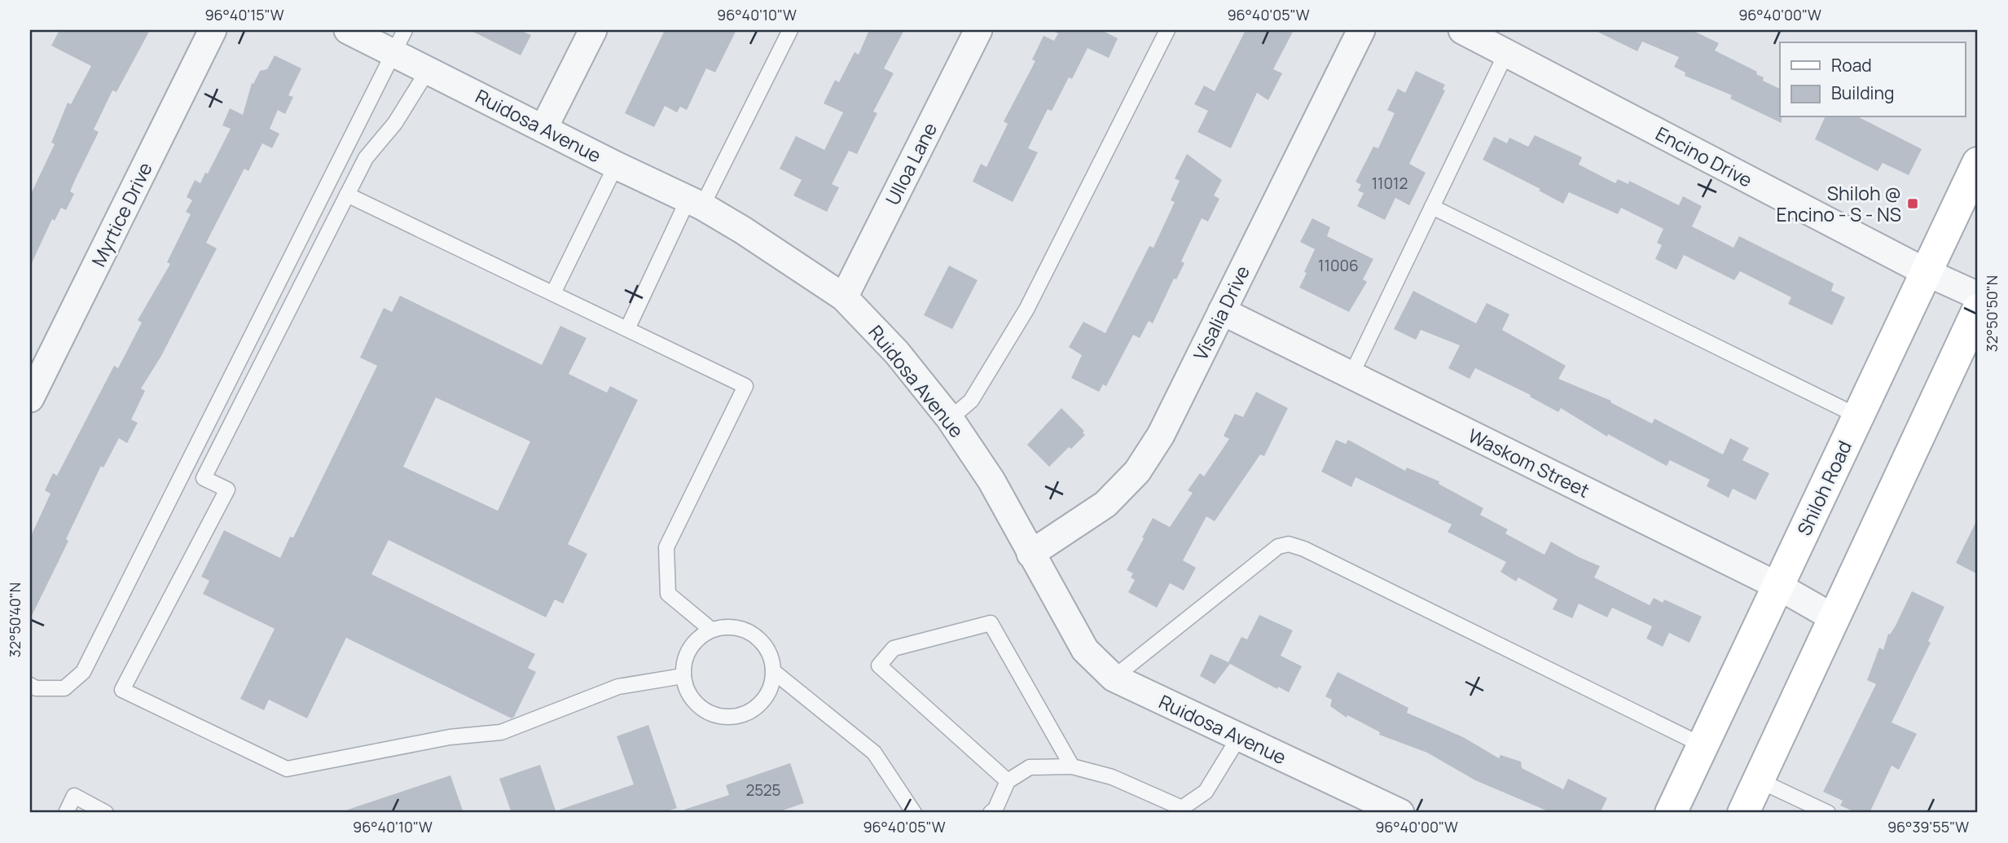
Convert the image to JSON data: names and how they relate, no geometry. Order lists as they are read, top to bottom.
{
  "streets": {
    "main road": ["Shiloh Road"],
    "street": [
      "Ruidosa Avenue",
      "Encino Drive",
      "Ulloa Lane",
      "Myrtice Drive",
      "Visalia Drive",
      "Waskom Street"
    ]
  },
  "crossings": [
    ["Ruidosa Avenue", "Ulloa Lane"],
    ["Ruidosa Avenue", "Visalia Drive"],
    ["Encino Drive", "Shiloh Road"],
    ["Visalia Drive", "Waskom Street"],
    ["Waskom Street", "Shiloh Road"]
  ],
  "places": {
    "transit": ["Shiloh @ Encino - S - NS"]
  },
  "house_numbers": ["11012", "11006", "2525"],
  "legend": ["Road", "Building"],
  "coordinates": [
    "96°40'15\"W",
    "96°40'10\"W",
    "96°40'05\"W",
    "96°40'00\"W",
    "32°50'50\"N",
    "32°50'40\"N",
    "96°39'55\"W"
  ]
}
